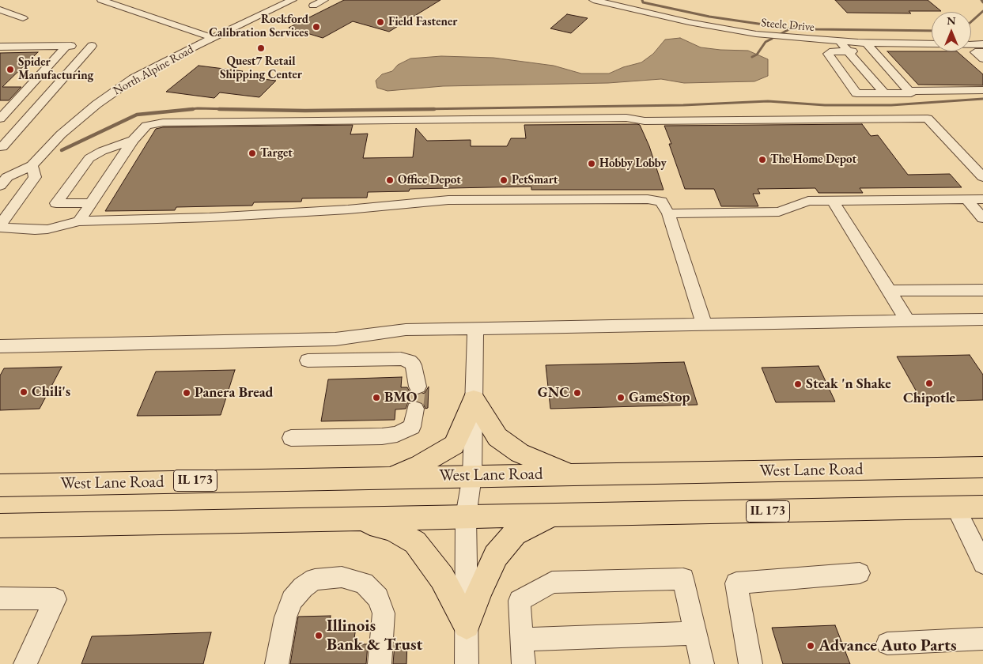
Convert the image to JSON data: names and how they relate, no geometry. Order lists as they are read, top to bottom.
{
  "streets": {
    "main road": ["West Lane Road", "IL 173"],
    "street": ["Steele Drive", "North Alpine Road"]
  },
  "places": [
    "Field Fastener",
    "Rockford Calibration Services",
    "Quest7 Retail Shipping Center",
    "Spider Manufacturing",
    "Target",
    "The Home Depot",
    "Hobby Lobby",
    "Office Depot",
    "PetSmart",
    "Chipotle",
    "Steak 'n Shake",
    "Chili's",
    "Panera Bread",
    "GNC",
    "BMO",
    "GameStop",
    "Illinois Bank & Trust",
    "Advance Auto Parts"
  ],
  "north": "top"
}
